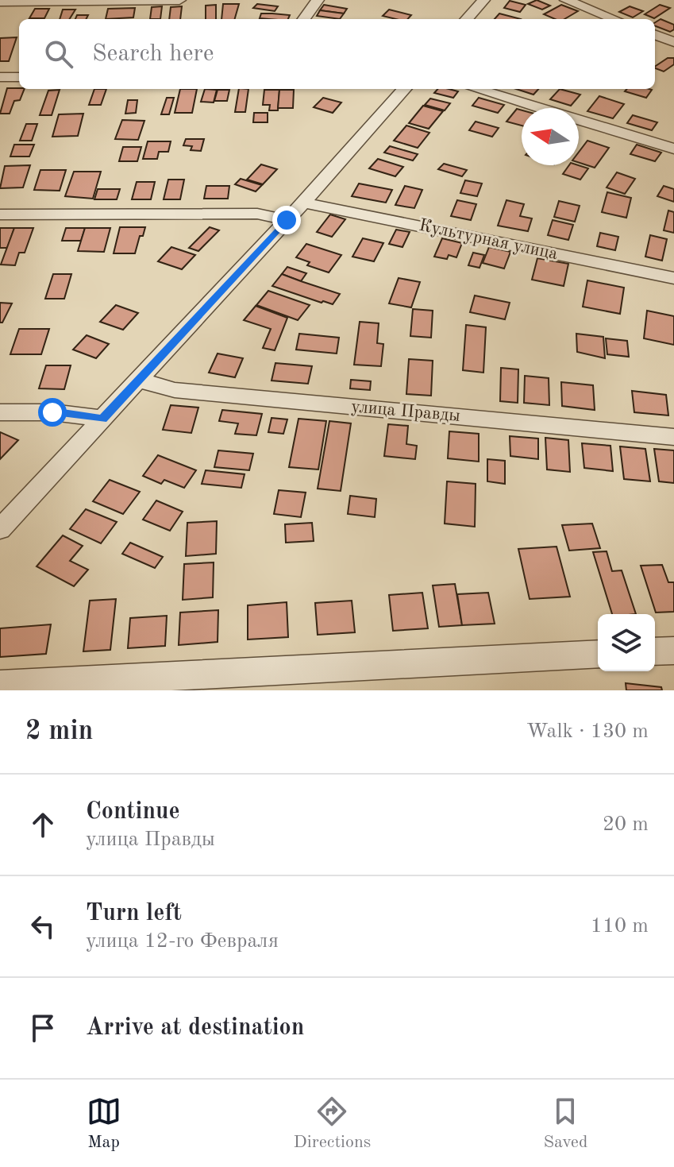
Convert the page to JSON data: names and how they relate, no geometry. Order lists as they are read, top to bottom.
{
  "streets": {
    "street": ["Культурная улица", "улица Правды"]
  },
  "north": "left",
  "page": {
    "search": "Search here",
    "heading": ["2 min", "Walk · 130 m"],
    "list": [
      ["Continue", "улица Правды", "20 m"],
      ["Turn left", "улица 12-го Февраля", "110 m"],
      "Arrive at destination"
    ],
    "nav": ["Map", "Directions", "Saved"]
  }
}
